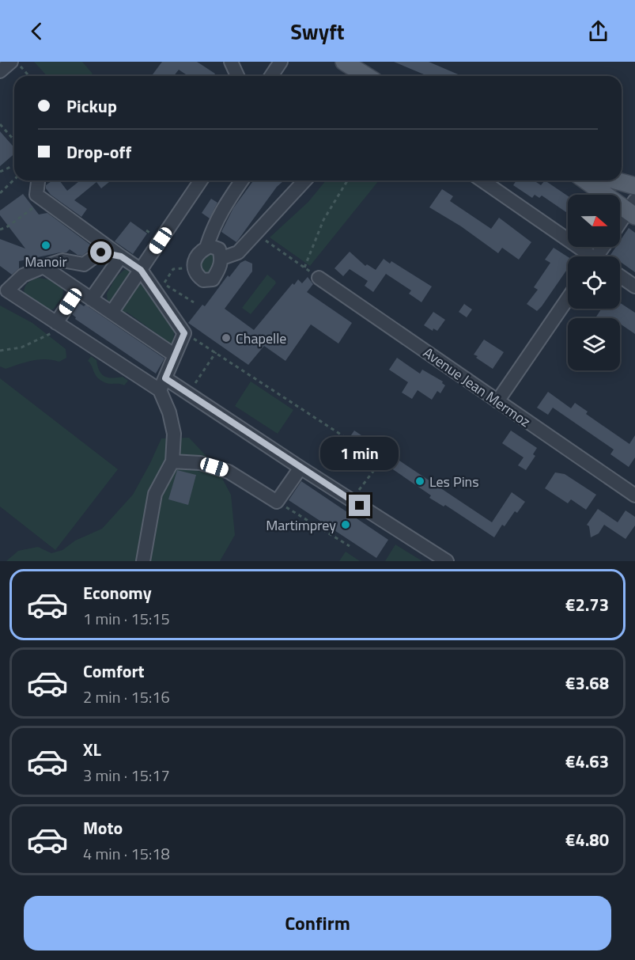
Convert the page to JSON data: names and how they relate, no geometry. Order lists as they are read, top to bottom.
{
  "streets": {
    "street": ["Avenue Jean Mermoz"]
  },
  "places": [
    "Manoir",
    "Chapelle",
    "Les Pins",
    "Martimprey"
  ],
  "north": "right",
  "page": {
    "header": "Swyft",
    "banner": ["Pickup", "Drop-off"],
    "bubble": "1 min",
    "list": [
      {
        "name": "Economy",
        "note": "1 min · 15:15",
        "value": "€2.73"
      },
      {
        "name": "Comfort",
        "note": "2 min · 15:16",
        "value": "€3.68"
      },
      {
        "name": "XL",
        "note": "3 min · 15:17",
        "value": "€4.63"
      },
      {
        "name": "Moto",
        "note": "4 min · 15:18",
        "value": "€4.80"
      }
    ],
    "buttons": "Confirm"
  }
}
